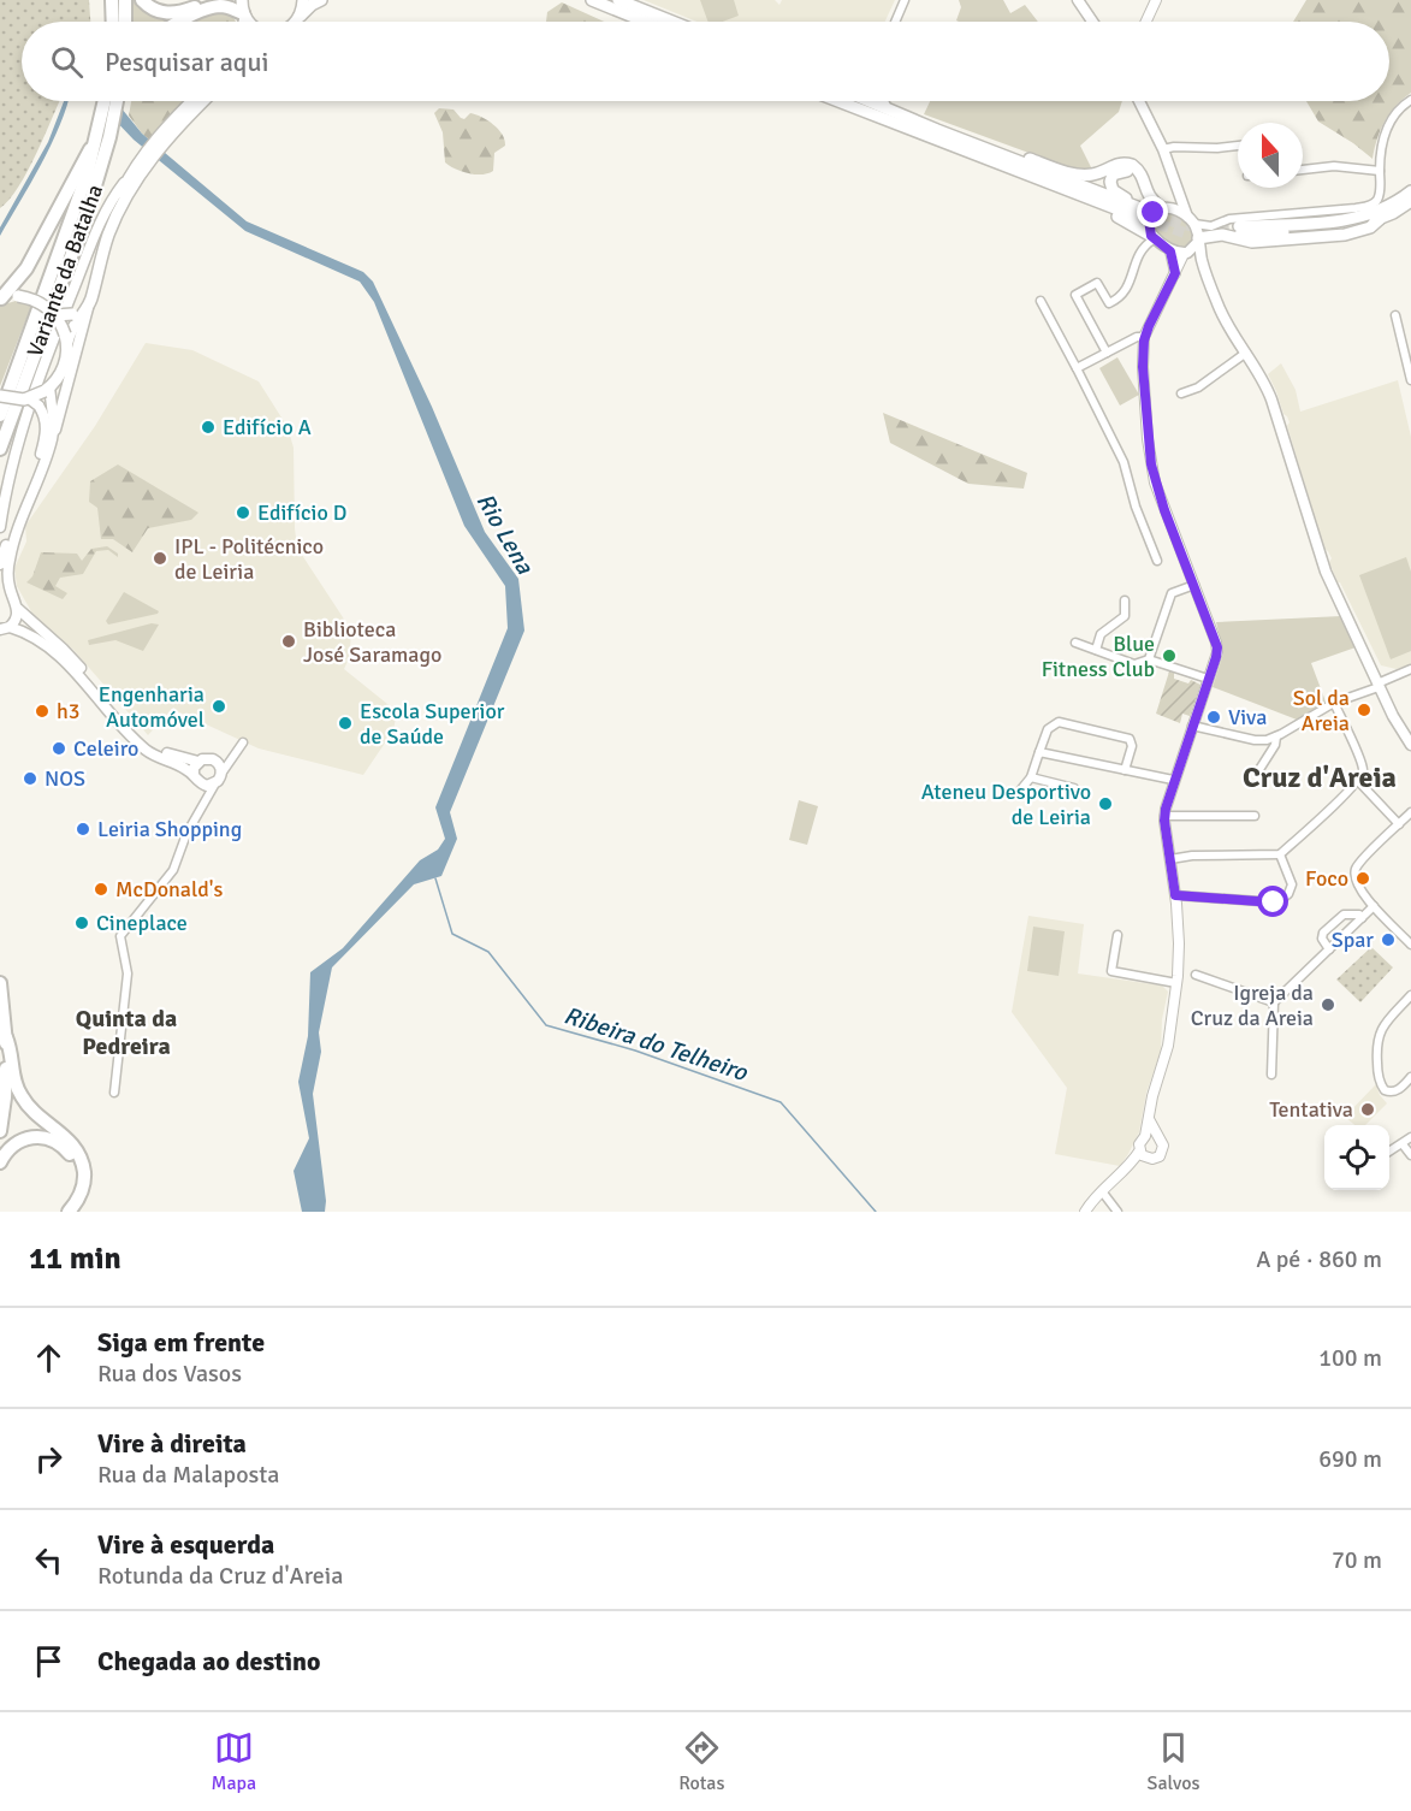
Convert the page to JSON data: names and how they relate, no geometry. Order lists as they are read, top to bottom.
{
  "streets": {
    "highway": ["Variante da Batalha"]
  },
  "districts": ["Cruz d'Areia", "Quinta da Pedreira"],
  "water": ["Rio Lena", "Ribeira do Telheiro"],
  "places": [
    "Edifício A",
    "Edifício D",
    "IPL - Politécnico de Leiria",
    "Biblioteca José Saramago",
    "Blue Fitness Club",
    "Engenharia Automóvel",
    "Sol da Areia",
    "h3",
    "Viva",
    "Escola Superior de Saúde",
    "Celeiro",
    "NOS",
    "Ateneu Desportivo de Leiria",
    "Leiria Shopping",
    "Foco",
    "McDonald's",
    "Cineplace",
    "Spar",
    "Igreja da Cruz da Areia",
    "Tentativa"
  ],
  "north": "top",
  "page": {
    "search": "Pesquisar aqui",
    "heading": ["11 min", "A pé · 860 m"],
    "list": [
      ["Siga em frente", "Rua dos Vasos", "100 m"],
      ["Vire à direita", "Rua da Malaposta", "690 m"],
      ["Vire à esquerda", "Rotunda da Cruz d'Areia", "70 m"],
      "Chegada ao destino"
    ],
    "nav": ["Mapa", "Rotas", "Salvos"]
  }
}
